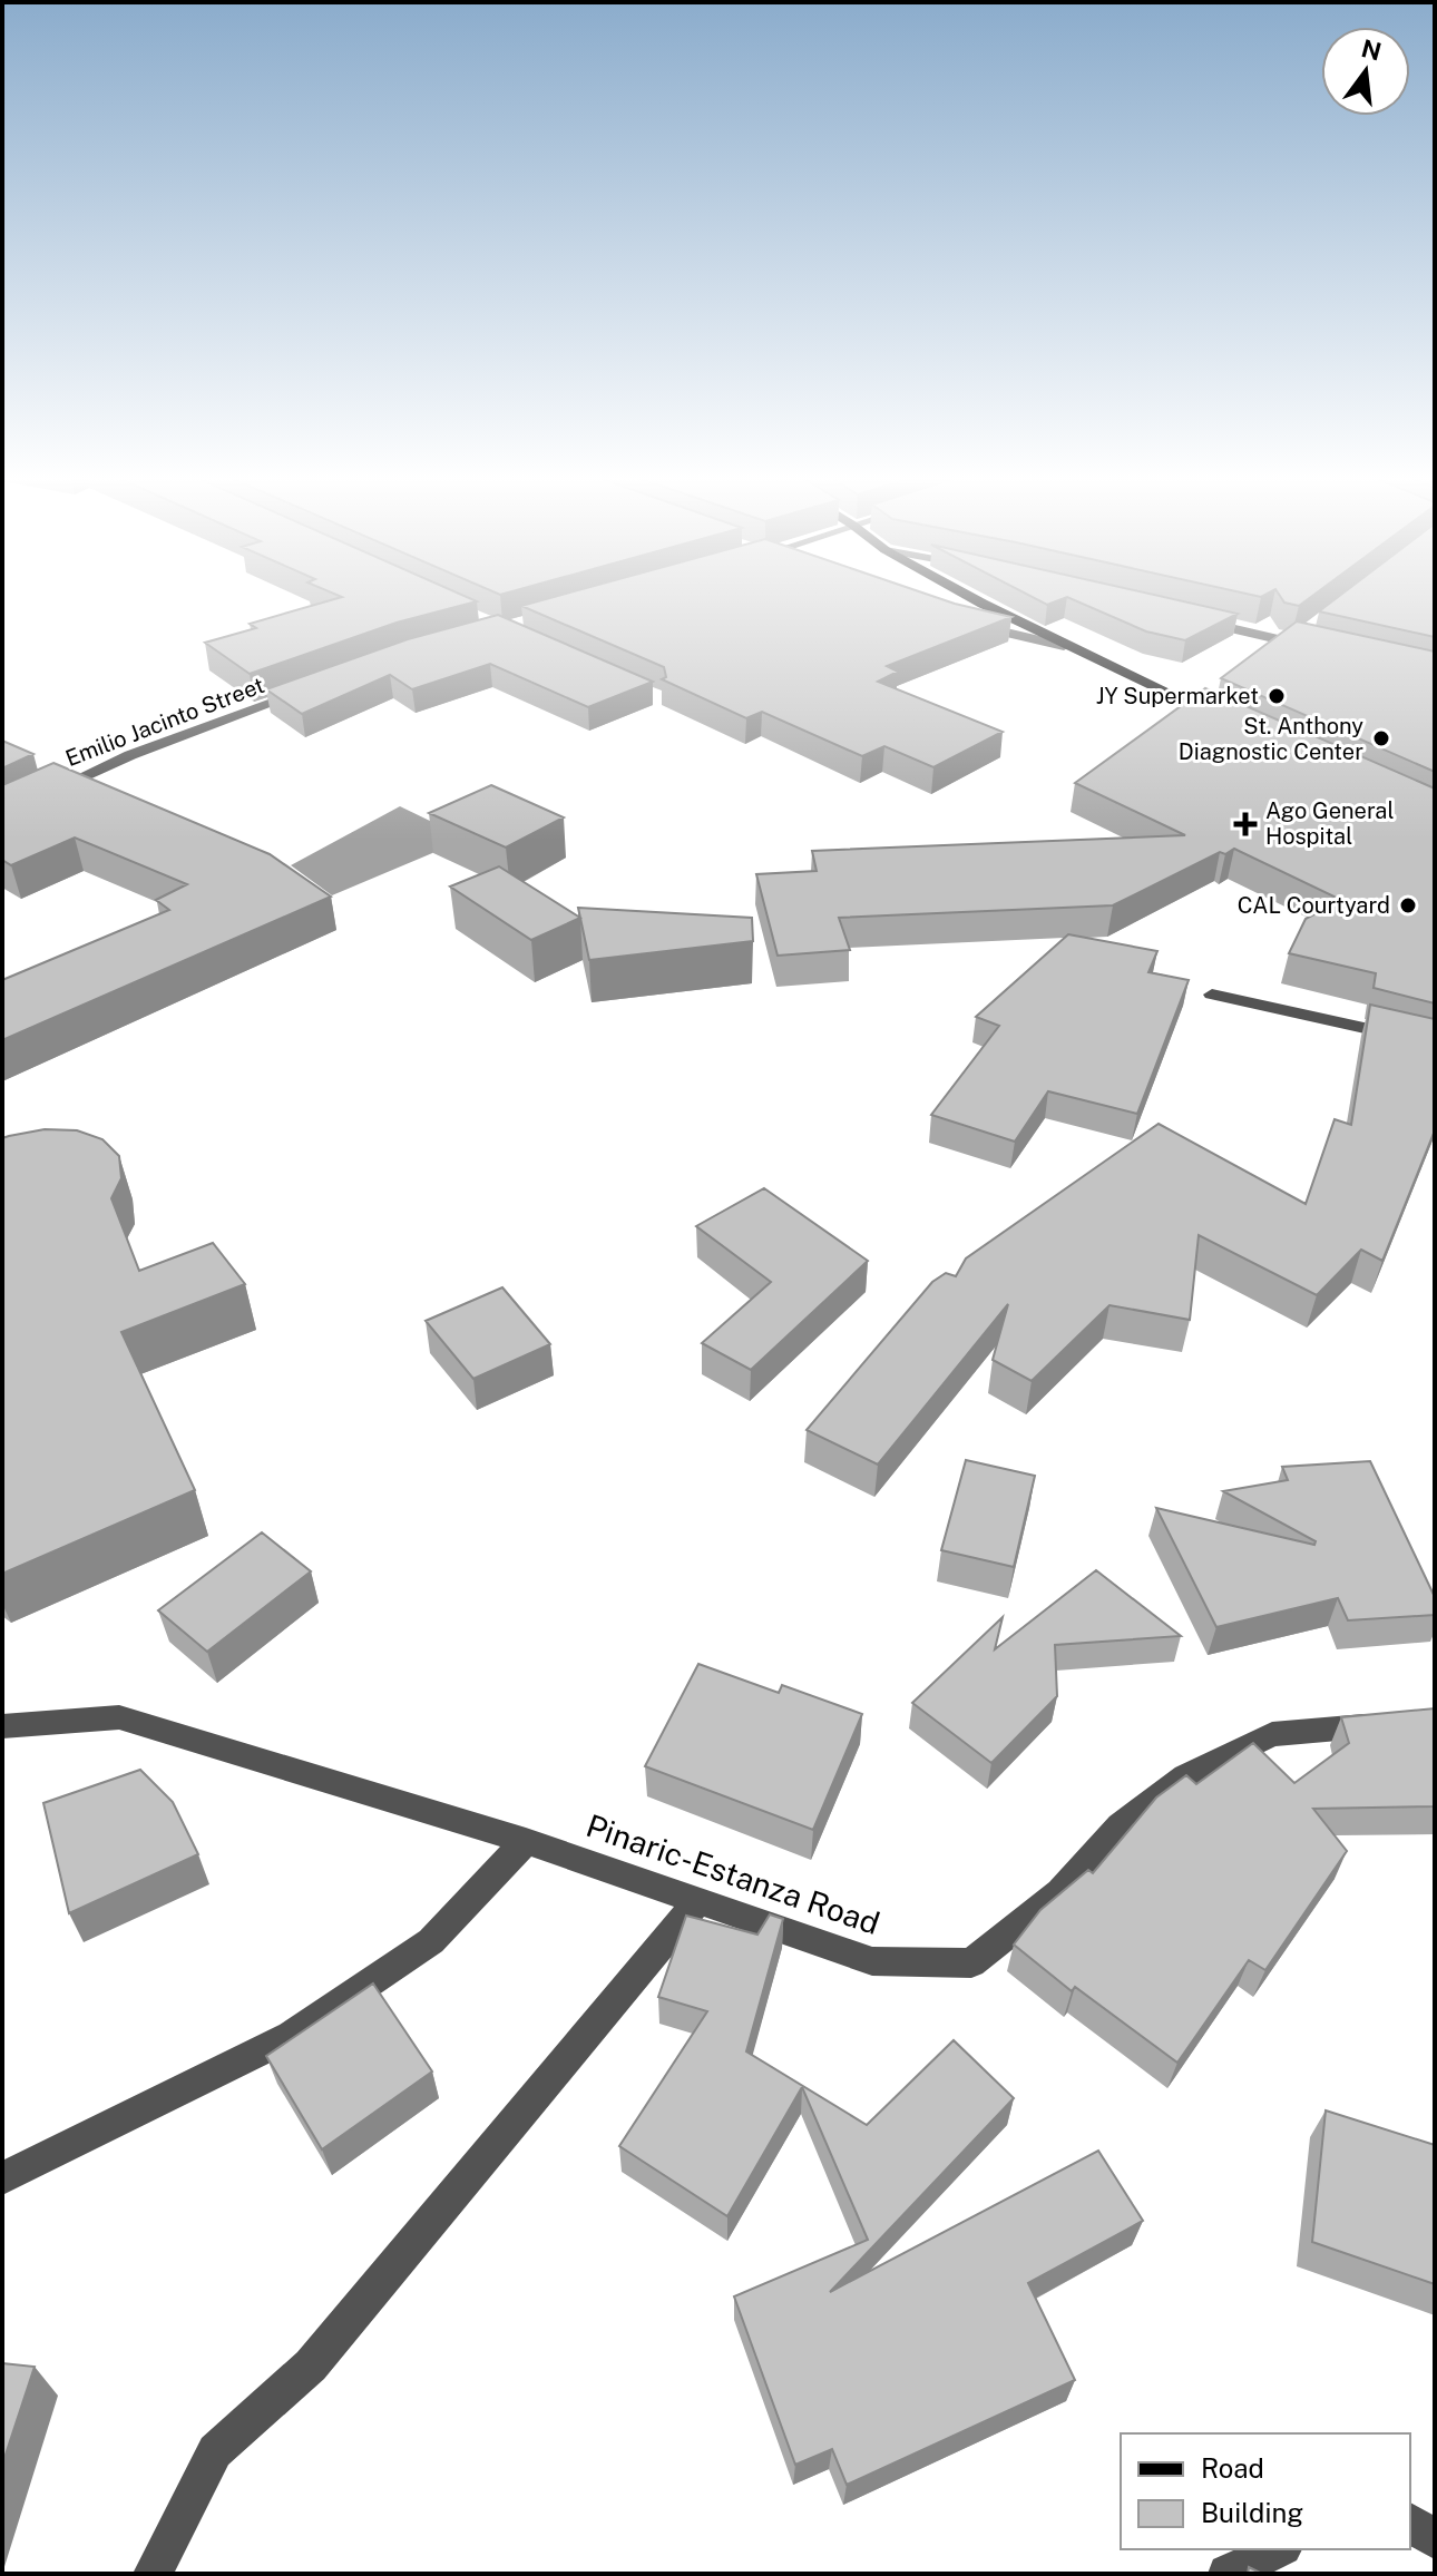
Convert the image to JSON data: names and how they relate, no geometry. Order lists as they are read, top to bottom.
{
  "streets": {
    "street": ["Emilio Jacinto Street", "Pinaric-Estanza Road"]
  },
  "places": {
    "other": ["JY Supermarket", "St. Anthony Diagnostic Center", "CAL Courtyard"],
    "health": ["Ago General Hospital"]
  },
  "legend": ["Road", "Building"],
  "north": "top"
}
